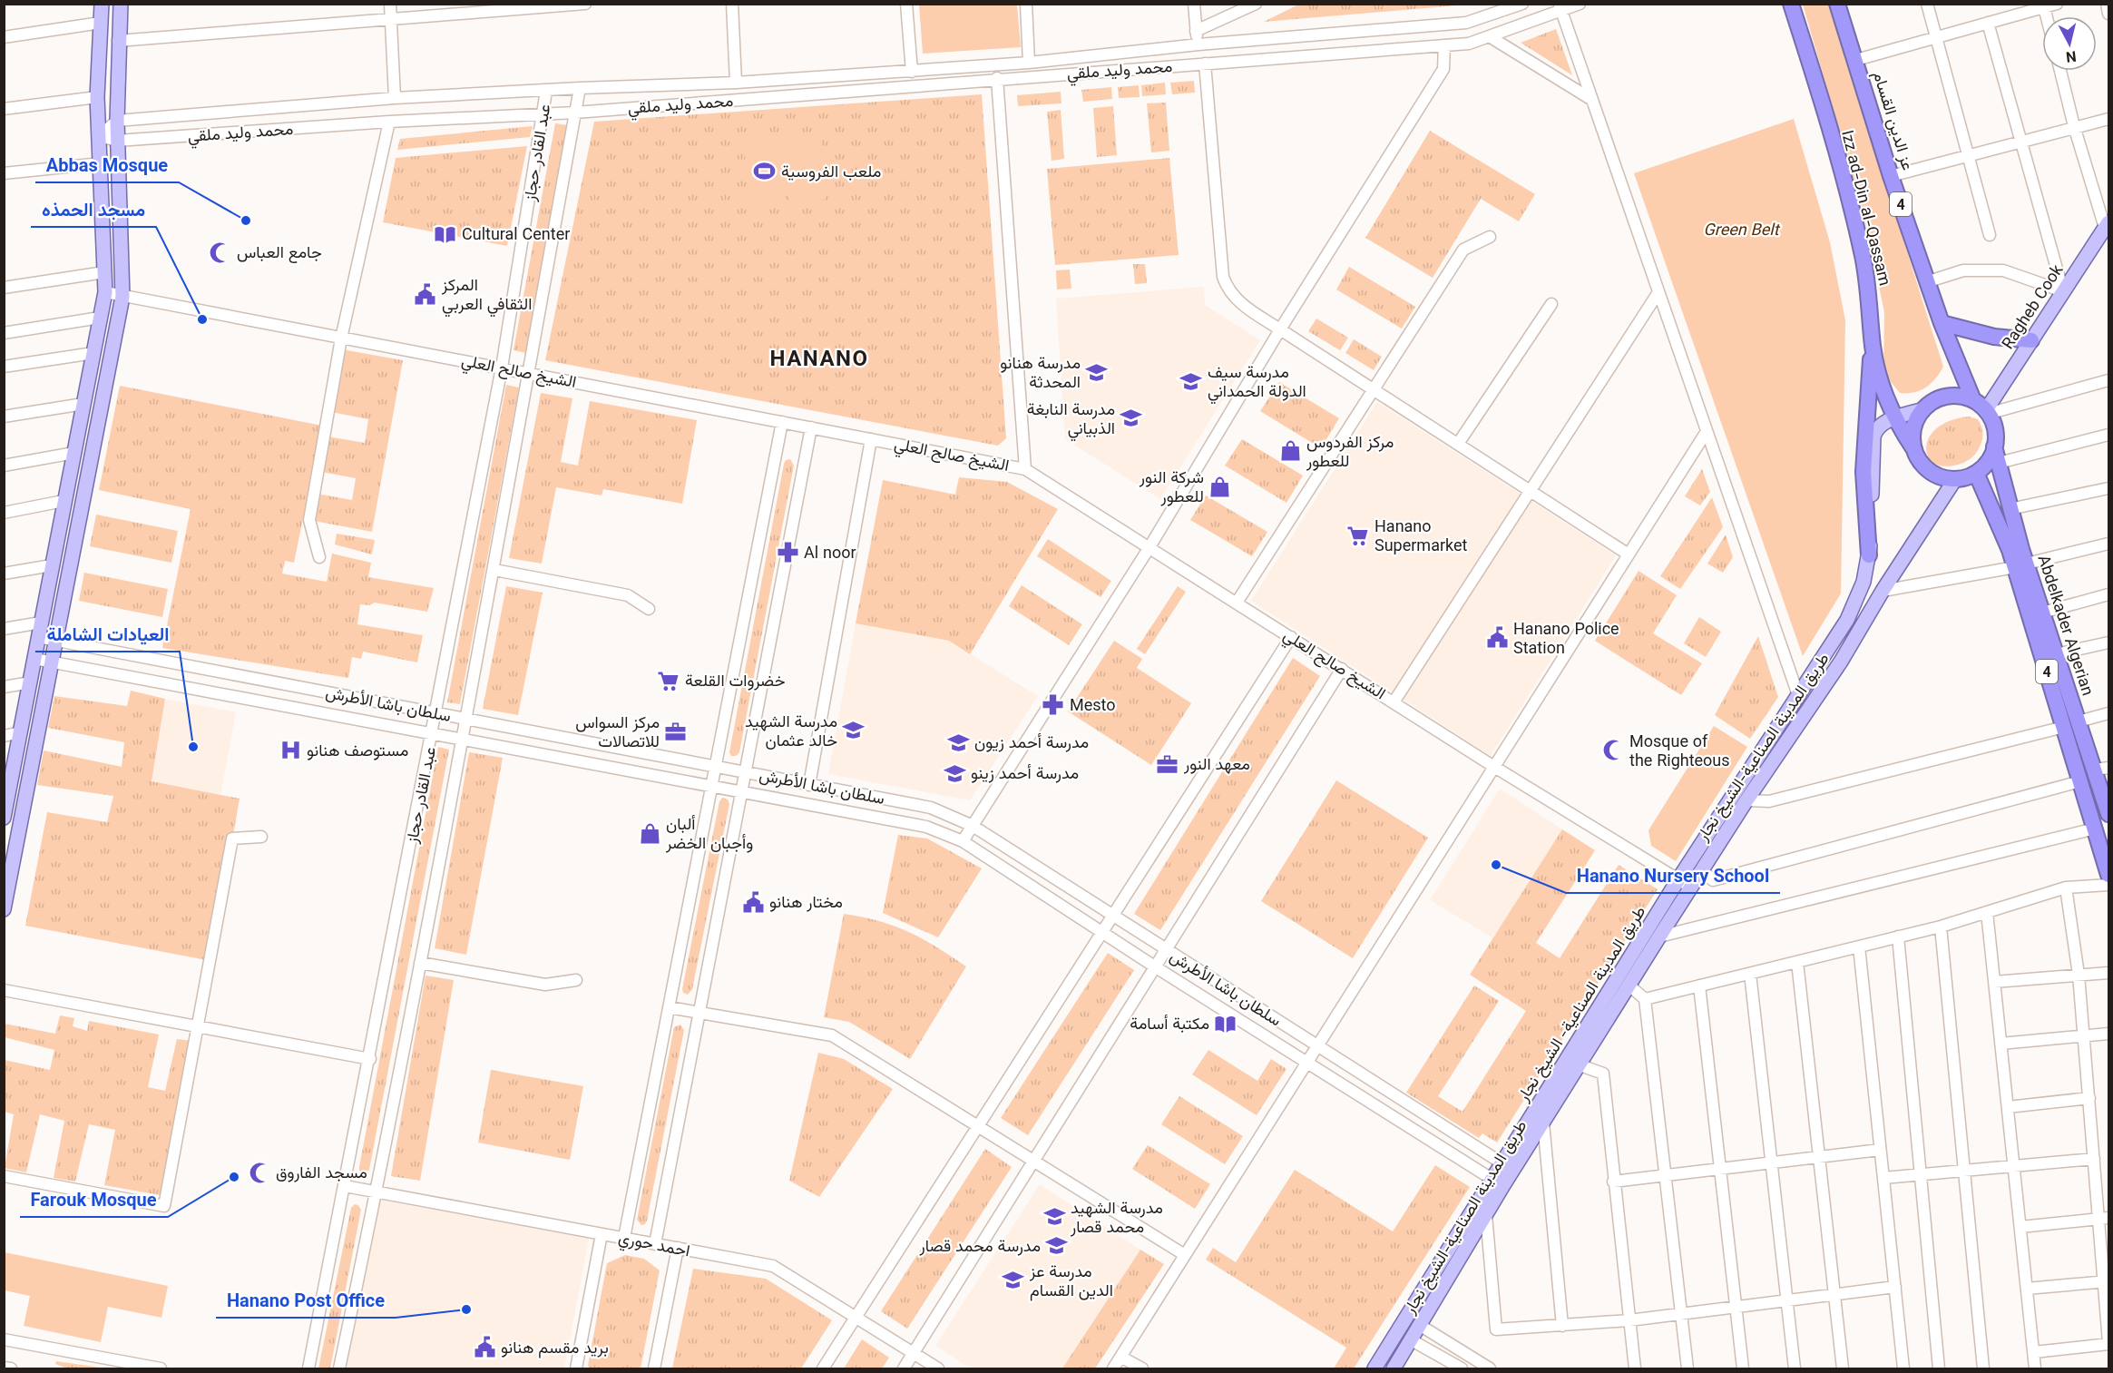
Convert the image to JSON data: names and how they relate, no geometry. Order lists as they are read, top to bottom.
{
  "streets": {
    "highway": [
      "عز الدين القسام",
      "4",
      "Izz ad-Din al-Qassam",
      "Abdelkader Algerian"
    ],
    "main road": ["Ragheb Cook", "طريق المدينة الصناعية-الشيخ نجار", "طريق المدينة الصناعية- الشيخ نجار"],
    "street": [
      "محمد وليد ملقي",
      "عبد القادر حجاز",
      "الشيخ صالح العلي",
      "سلطان باشا الأطرش",
      "احمد حوري"
    ]
  },
  "crossings": [
    ["محمد وليد ملقي", "عبد القادر حجاز"],
    ["عز الدين القسام", "Izz ad-Din al-Qassam"],
    ["عز الدين القسام", "Ragheb Cook"],
    ["عز الدين القسام", "Abdelkader Algerian"],
    ["عز الدين القسام", "طريق المدينة الصناعية-الشيخ نجار"],
    ["عز الدين القسام", "طريق المدينة الصناعية- الشيخ نجار"],
    ["عبد القادر حجاز", "الشيخ صالح العلي"],
    ["عبد القادر حجاز", "سلطان باشا الأطرش"],
    ["عبد القادر حجاز", "احمد حوري"],
    ["Izz ad-Din al-Qassam", "Ragheb Cook"],
    ["Izz ad-Din al-Qassam", "Abdelkader Algerian"],
    ["Izz ad-Din al-Qassam", "طريق المدينة الصناعية-الشيخ نجار"],
    ["Izz ad-Din al-Qassam", "طريق المدينة الصناعية- الشيخ نجار"],
    ["Ragheb Cook", "Abdelkader Algerian"],
    ["Ragheb Cook", "طريق المدينة الصناعية-الشيخ نجار"],
    ["Ragheb Cook", "طريق المدينة الصناعية- الشيخ نجار"],
    ["الشيخ صالح العلي", "طريق المدينة الصناعية-الشيخ نجار"],
    ["الشيخ صالح العلي", "طريق المدينة الصناعية- الشيخ نجار"],
    ["Abdelkader Algerian", "طريق المدينة الصناعية-الشيخ نجار"],
    ["Abdelkader Algerian", "طريق المدينة الصناعية- الشيخ نجار"],
    ["سلطان باشا الأطرش", "طريق المدينة الصناعية-الشيخ نجار"],
    ["سلطان باشا الأطرش", "طريق المدينة الصناعية- الشيخ نجار"],
    ["طريق المدينة الصناعية-الشيخ نجار", "طريق المدينة الصناعية- الشيخ نجار"]
  ],
  "districts": ["HANANO"],
  "parks": ["Green Belt"],
  "places": {
    "sports": ["ملعب الفروسية"],
    "other": [
      "Abbas Mosque",
      "مسجد الحمذه",
      "العيادات الشاملة",
      "Hanano Nursery School",
      "Farouk Mosque",
      "Hanano Post Office"
    ],
    "library": ["Cultural Center", "مكتبة أسامة"],
    "mosque": ["جامع العباس", "Mosque of the Righteous", "مسجد الفاروق"],
    "public building": [
      "المركز الثقافي العربي",
      "Hanano Police Station",
      "مختار هنانو",
      "بريد مقسم هنانو"
    ],
    "school or university": [
      "مدرسة هنانو المحدثة",
      "مدرسة سيف الدولة الحمداني",
      "مدرسة النابغة الذبياني",
      "مدرسة الشهيد خالد عثمان",
      "مدرسة أحمد زيون",
      "مدرسة أحمد زينو",
      "مدرسة الشهيد محمد قصار",
      "مدرسة محمد قصار",
      "مدرسة عز الدين القسام"
    ],
    "shop": ["مركز الفردوس للعطور", "شركة النور للعطور", "ألبان وأجبان الخضر"],
    "supermarket": ["Hanano Supermarket", "خضروات القلعة"],
    "pharmacy": ["Al noor", "Mesto"],
    "office": ["مركز السواس للاتصالات", "معهد النور"],
    "hospital": ["مستوصف هنانو"]
  },
  "north": "bottom"
}
